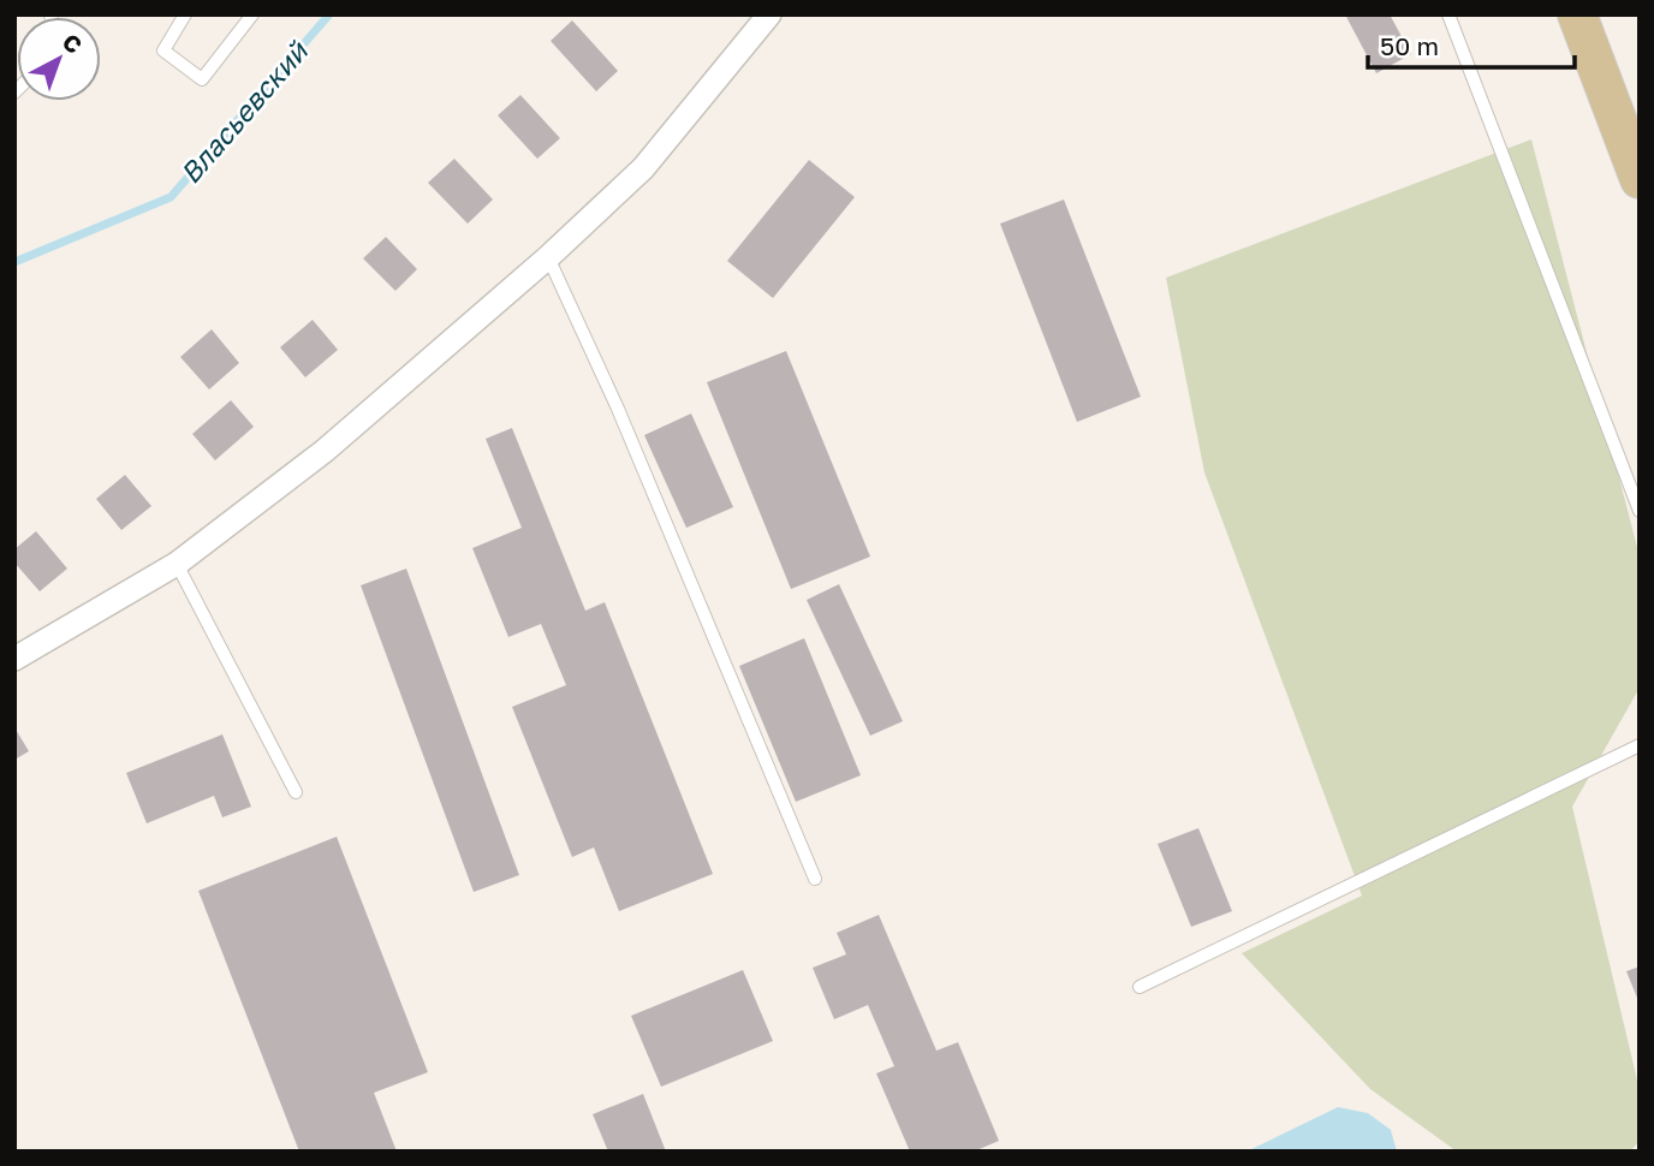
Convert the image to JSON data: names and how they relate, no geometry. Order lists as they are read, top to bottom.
{
  "water": ["Власьевский"],
  "scale_bar": "50 m",
  "north": "top right"
}
